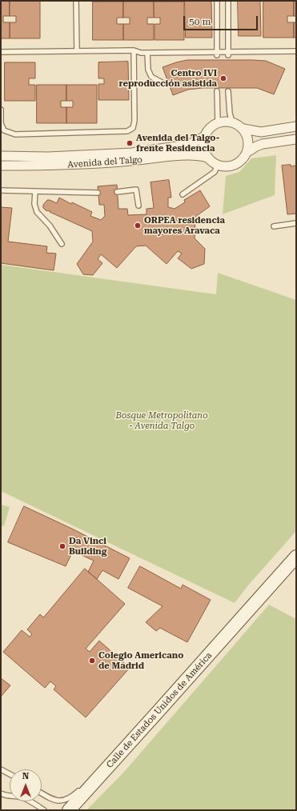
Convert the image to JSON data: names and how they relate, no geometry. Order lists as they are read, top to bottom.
{
  "streets": {
    "main road": ["Calle de Estados Unidos de América"],
    "street": ["Avenida del Talgo"]
  },
  "parks": ["Bosque Metropolitano - Avenida Talgo"],
  "places": [
    "Centro IVI reproducción asistida",
    "Avenida del Talgo- frente Residencia",
    "ORPEA residencia mayores Aravaca",
    "Da Vinci Building",
    "Colegio Americano de Madrid"
  ],
  "scale_bar": "50 m",
  "north": "top"
}
